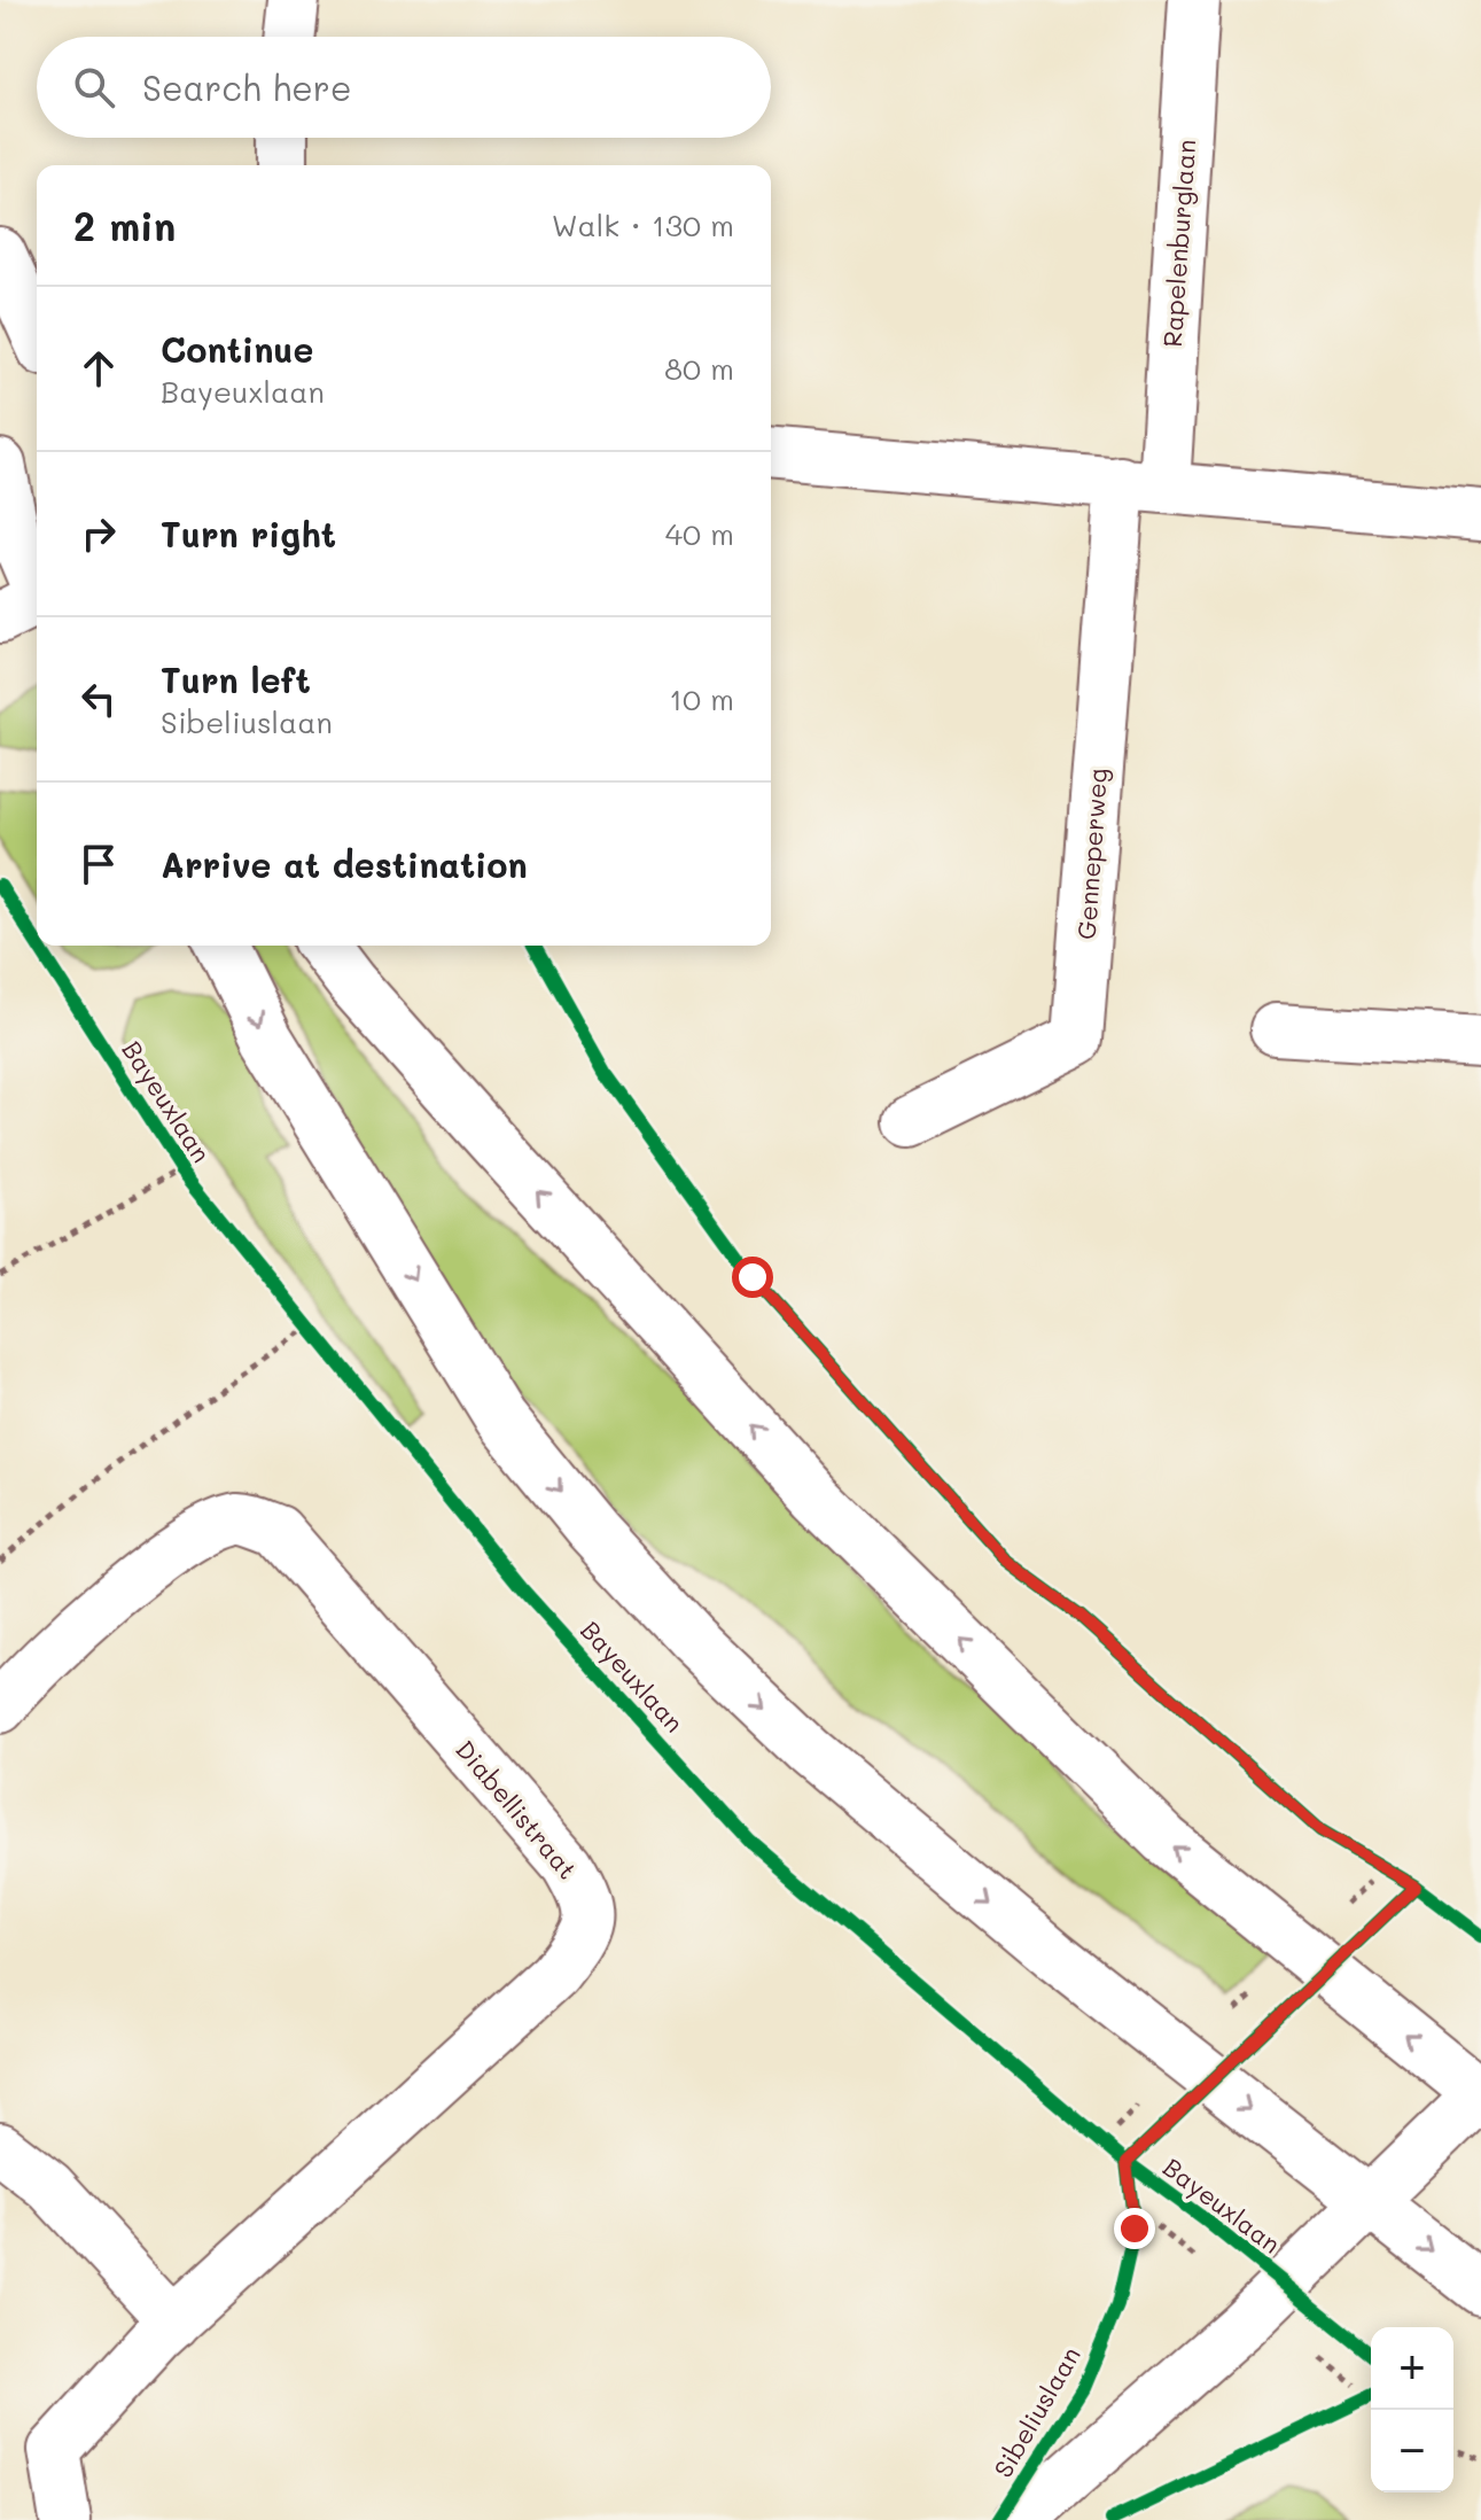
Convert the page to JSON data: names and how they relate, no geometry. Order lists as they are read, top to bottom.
{
  "streets": {
    "street": [
      "Rapelenburglaan",
      "Genneperweg",
      "Diabellistraat",
      "Sibeliuslaan"
    ],
    "cycle path": ["Bayeuxlaan"]
  },
  "crossings": [
    ["Rapelenburglaan", "Genneperweg"]
  ],
  "page": {
    "search": "Search here",
    "heading": ["2 min", "Walk · 130 m"],
    "list": [
      ["Continue", "Bayeuxlaan", "80 m"],
      ["Turn right", "40 m"],
      ["Turn left", "Sibeliuslaan", "10 m"],
      "Arrive at destination"
    ],
    "map_buttons": ["+", "−"]
  }
}
